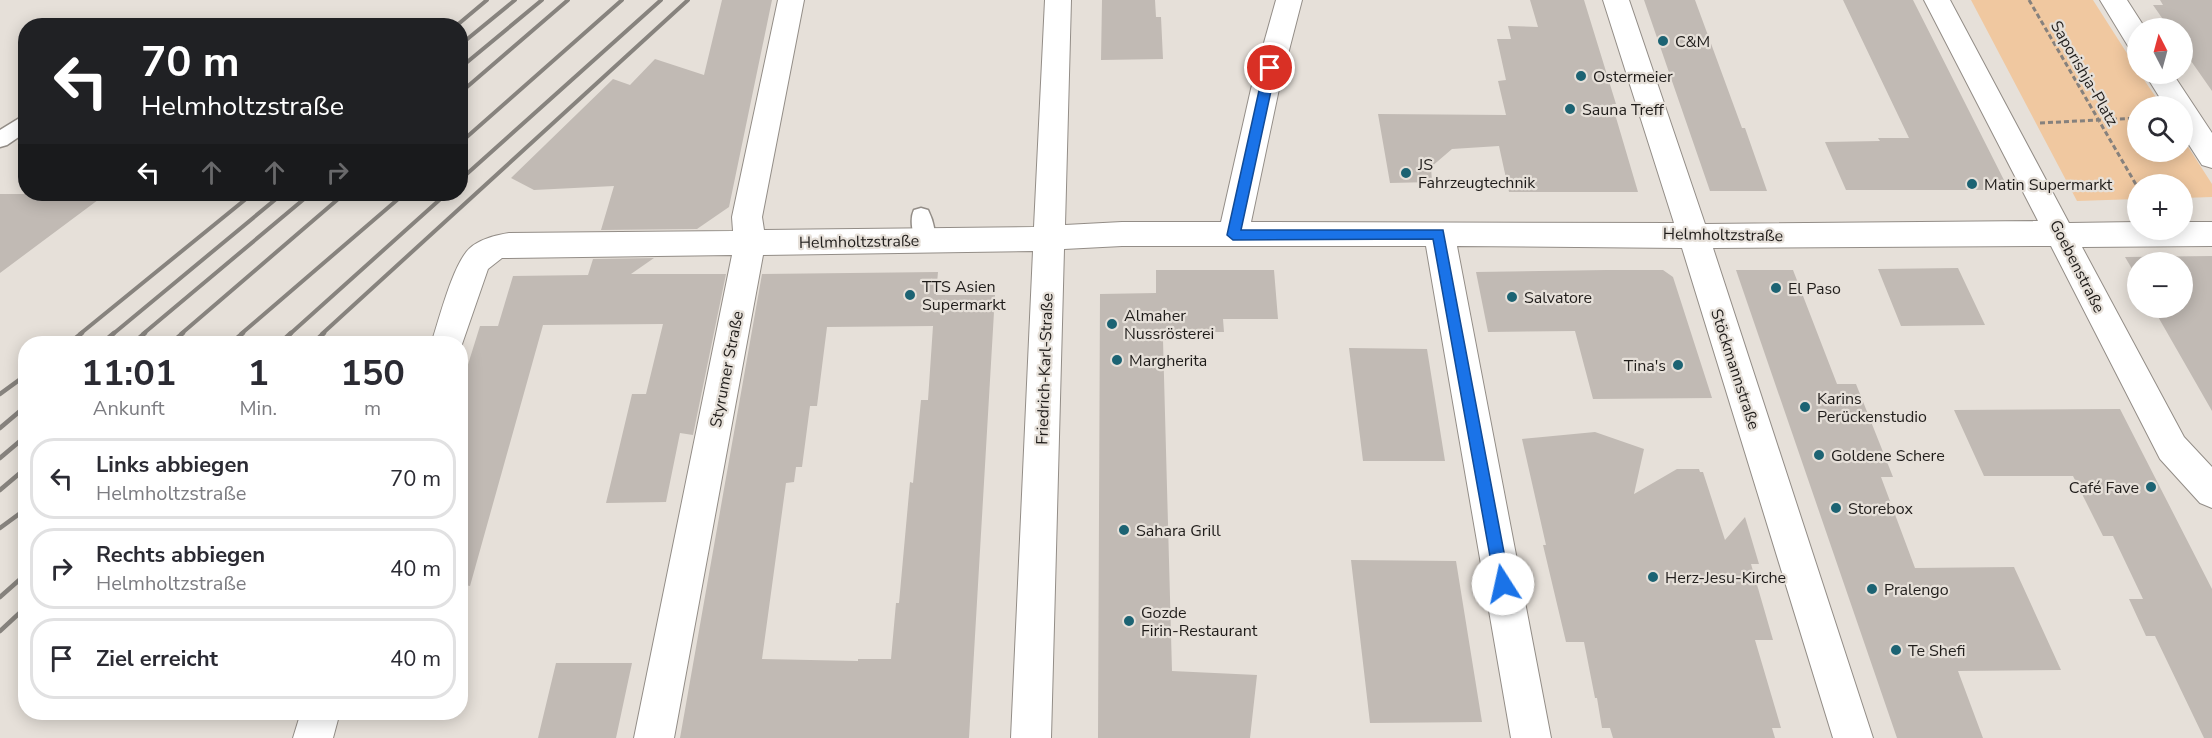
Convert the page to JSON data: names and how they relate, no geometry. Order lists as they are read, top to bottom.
{
  "streets": {
    "street": [
      "Helmholtzstraße",
      "Goebenstraße",
      "Styrumer Straße",
      "Friedrich-Karl-Straße",
      "Stöckmannstraße"
    ],
    "path": ["Saporishja-Platz"]
  },
  "crossings": [
    ["Helmholtzstraße", "Goebenstraße"],
    ["Helmholtzstraße", "Styrumer Straße"],
    ["Helmholtzstraße", "Friedrich-Karl-Straße"],
    ["Helmholtzstraße", "Stöckmannstraße"]
  ],
  "places": [
    "C&M",
    "Ostermeier",
    "Sauna Treff",
    "JS Fahrzeugtechnik",
    "Matin Supermarkt",
    "El Paso",
    "TTS Asien Supermarkt",
    "Salvatore",
    "Almaher Nussrösterei",
    "Margherita",
    "Tina's",
    "Karins Perückenstudio",
    "Goldene Schere",
    "Café Fave",
    "Storebox",
    "Sahara Grill",
    "Herz-Jesu-Kirche",
    "Pralengo",
    "Gozde Firin-Restaurant",
    "Te Shefi"
  ],
  "north": "top",
  "page": {
    "map_buttons": ["+", "−"],
    "turn": ["70 m", "Helmholtzstraße"],
    "eta": [
      "11:01",
      "Ankunft",
      "1",
      "Min.",
      "150",
      "m"
    ],
    "list": [
      {
        "name": "Links abbiegen",
        "note": "Helmholtzstraße",
        "value": "70 m"
      },
      {
        "name": "Rechts abbiegen",
        "note": "Helmholtzstraße",
        "value": "40 m"
      },
      {
        "name": "Ziel erreicht",
        "value": "40 m"
      }
    ]
  }
}
